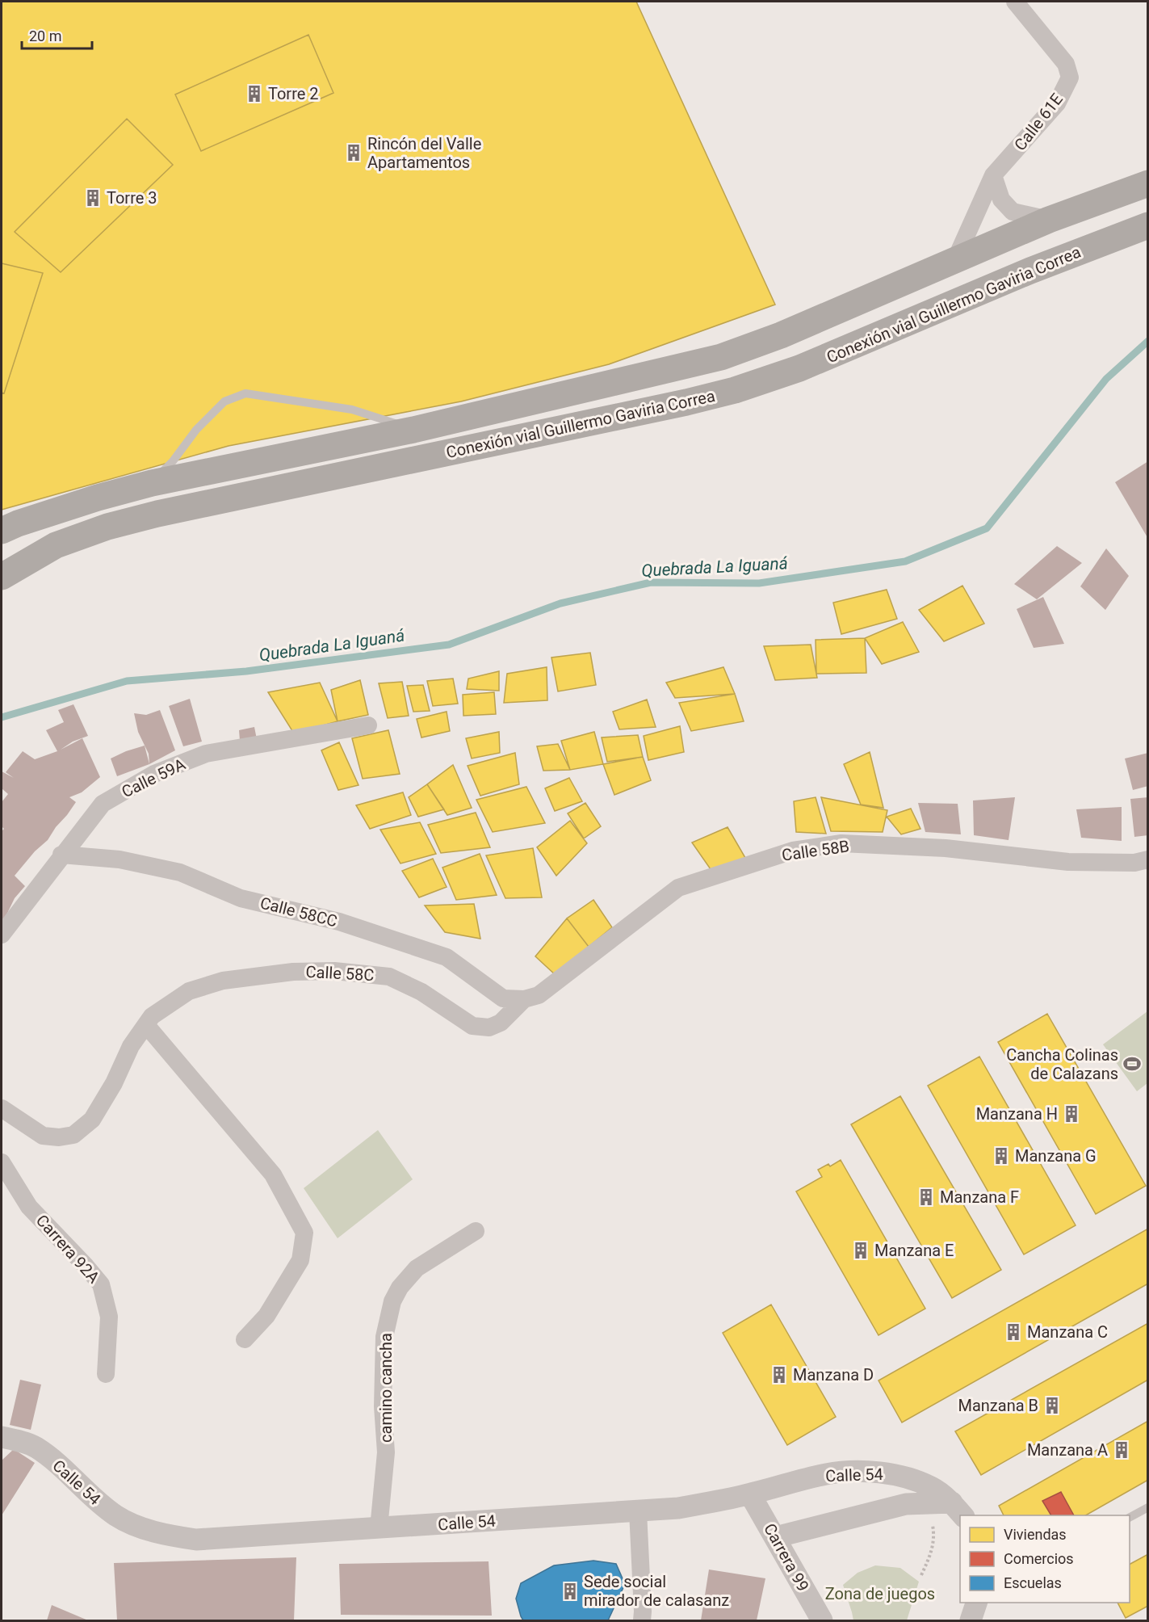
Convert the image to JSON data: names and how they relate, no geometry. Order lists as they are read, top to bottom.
{
  "streets": {
    "highway": ["Conexión vial Guillermo Gaviria Correa"],
    "street": [
      "Calle 61E",
      "Calle 59A",
      "Calle 58B",
      "Calle 58CC",
      "Calle 58C",
      "Carrera 92A",
      "camino cancha",
      "Calle 54",
      "Carrera 99"
    ]
  },
  "crossings": [
    ["Calle 61E", "Conexión vial Guillermo Gaviria Correa"],
    ["Calle 59A", "Calle 58CC"],
    ["Calle 58B", "Calle 58CC"],
    ["Calle 58B", "Calle 58C"],
    ["Calle 58CC", "Calle 58C"],
    ["camino cancha", "Calle 54"],
    ["Calle 54", "Carrera 99"]
  ],
  "water": ["Quebrada La Iguaná"],
  "parks": ["Zona de juegos"],
  "places": {
    "building": [
      "Torre 2",
      "Rincón del Valle Apartamentos",
      "Torre 3",
      "Manzana H",
      "Manzana G",
      "Manzana F",
      "Manzana E",
      "Manzana C",
      "Manzana D",
      "Manzana B",
      "Manzana A",
      "Sede social mirador de calasanz"
    ],
    "sports": ["Cancha Colinas de Calazans"]
  },
  "legend": ["Viviendas", "Comercios", "Escuelas"],
  "scale_bar": "20 m"
}
